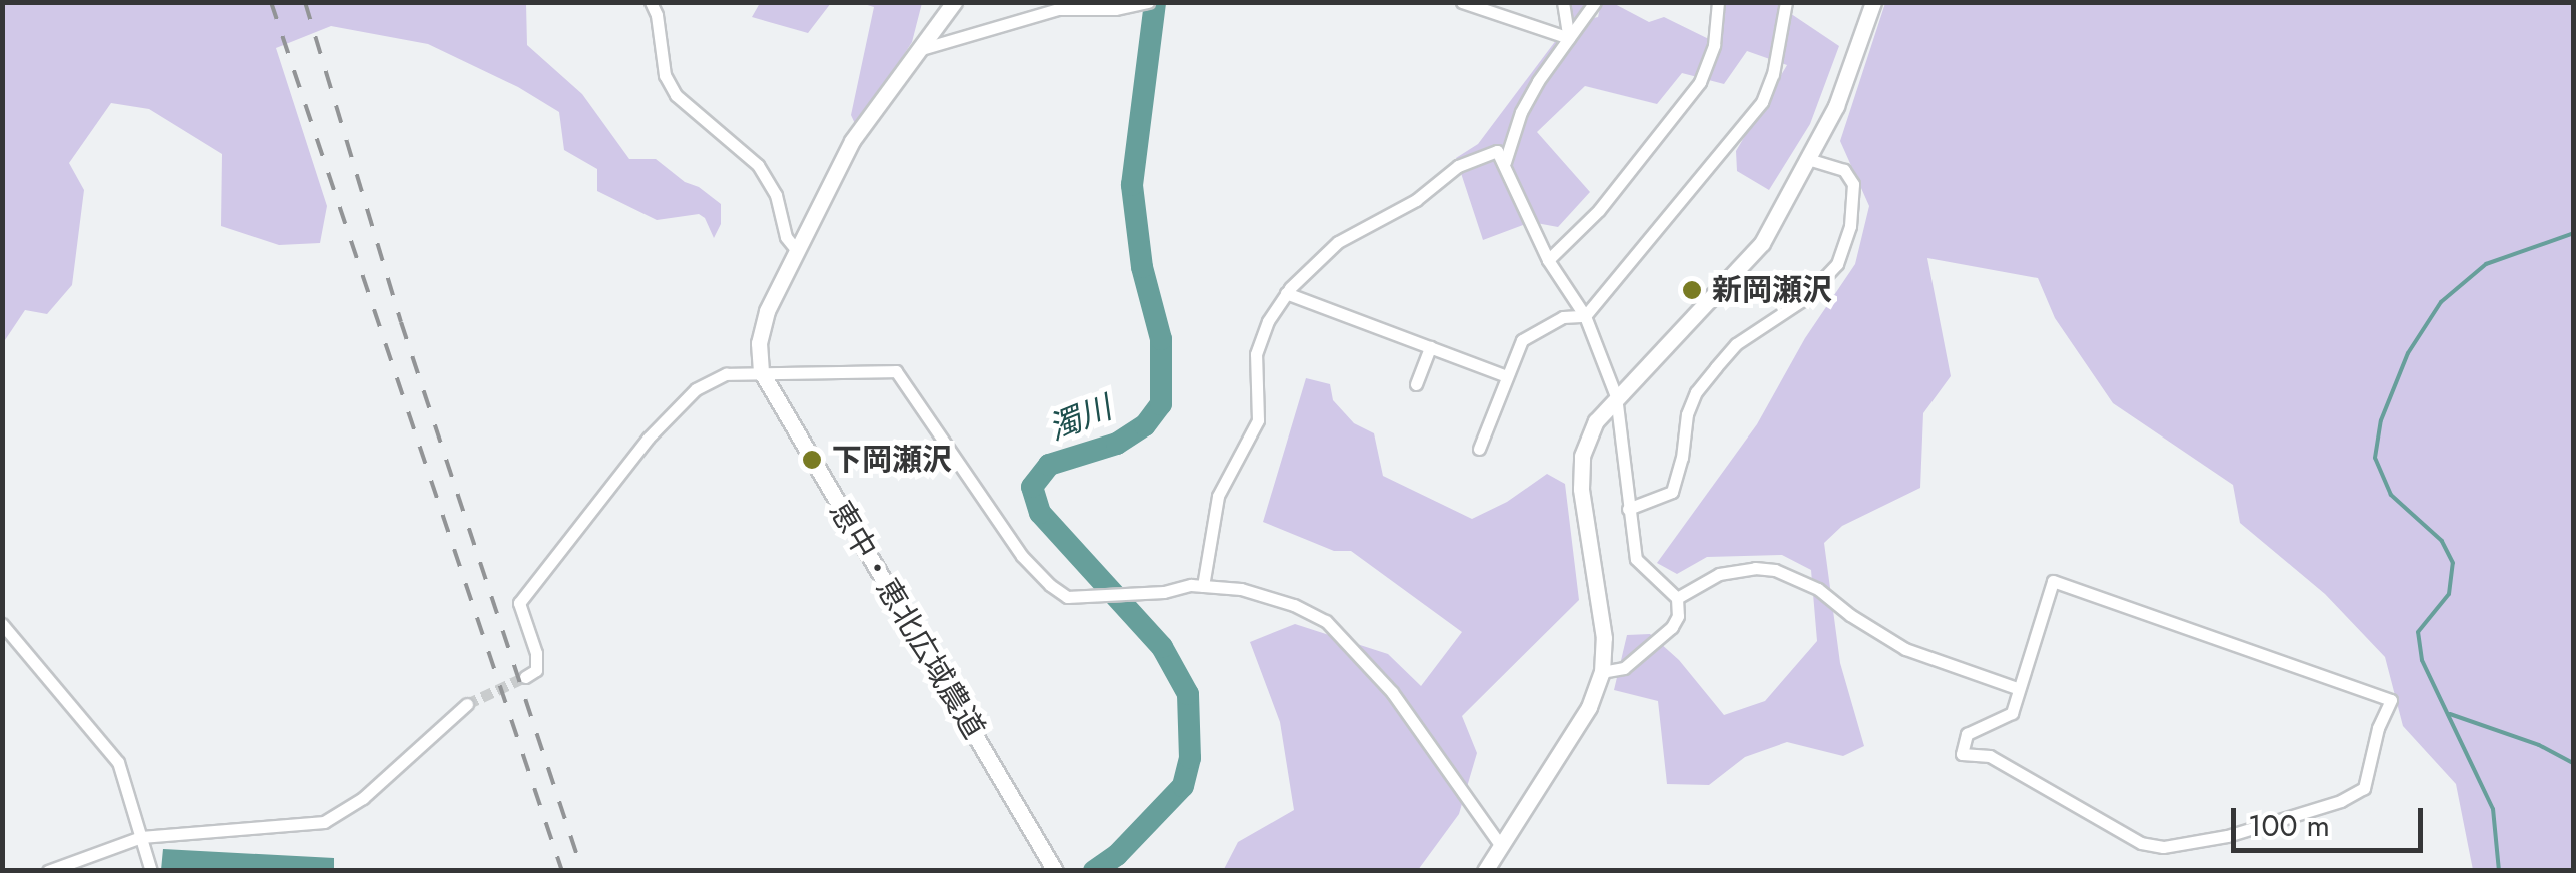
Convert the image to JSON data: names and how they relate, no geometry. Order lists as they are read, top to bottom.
{
  "streets": {
    "street": ["恵中・恵北広域農道"]
  },
  "water": ["濁川"],
  "places": ["新岡瀬沢", "下岡瀬沢"],
  "scale_bar": "100 m"
}
